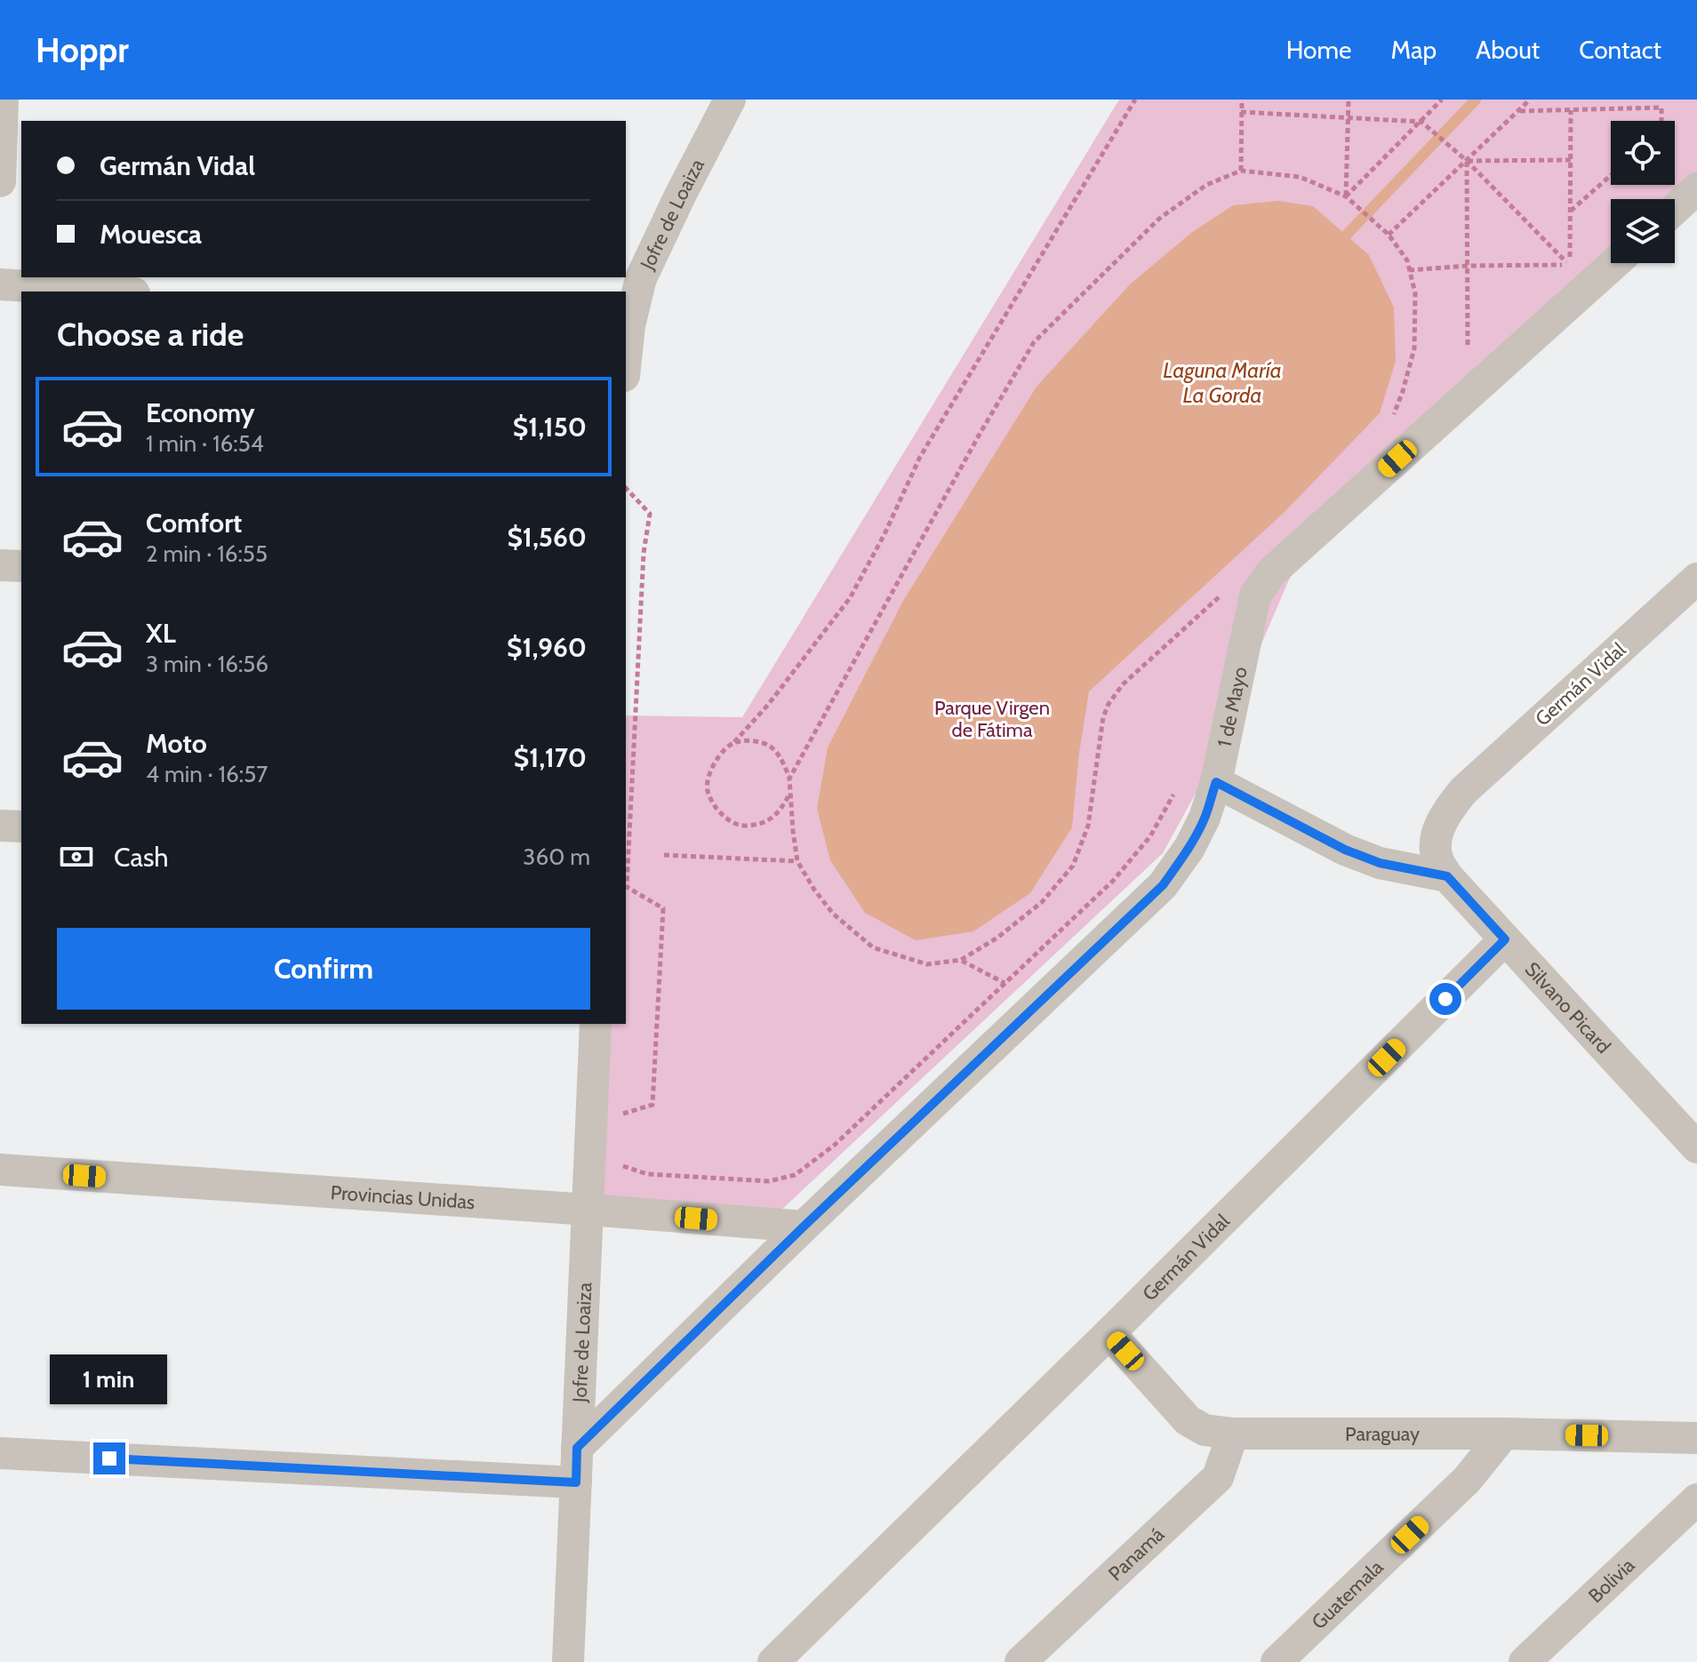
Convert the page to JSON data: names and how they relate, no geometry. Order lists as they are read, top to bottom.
{
  "streets": {
    "street": [
      "Jofre de Loaiza",
      "Germán Vidal",
      "1 de Mayo",
      "Silvano Picard",
      "Provincias Unidas",
      "Paraguay",
      "Panamá",
      "Bolivia",
      "Guatemala"
    ]
  },
  "crossings": [
    ["Jofre de Loaiza", "1 de Mayo"],
    ["Jofre de Loaiza", "Provincias Unidas"],
    ["Germán Vidal", "Silvano Picard"],
    ["Germán Vidal", "Paraguay"],
    ["1 de Mayo", "Provincias Unidas"],
    ["Paraguay", "Panamá"],
    ["Paraguay", "Guatemala"]
  ],
  "water": ["Laguna María La Gorda"],
  "parks": ["Parque Virgen de Fátima"],
  "page": {
    "header": "Hoppr",
    "nav": [
      "Home",
      "Map",
      "About",
      "Contact"
    ],
    "banner": ["Germán Vidal", "Mouesca"],
    "heading": "Choose a ride",
    "list": [
      {
        "name": "Economy",
        "note": "1 min · 16:54",
        "value": "$1,150"
      },
      {
        "name": "Comfort",
        "note": "2 min · 16:55",
        "value": "$1,560"
      },
      {
        "name": "XL",
        "note": "3 min · 16:56",
        "value": "$1,960"
      },
      {
        "name": "Moto",
        "note": "4 min · 16:57",
        "value": "$1,170"
      }
    ],
    "pay": ["Cash", "360 m"],
    "buttons": "Confirm",
    "bubble": "1 min"
  }
}
